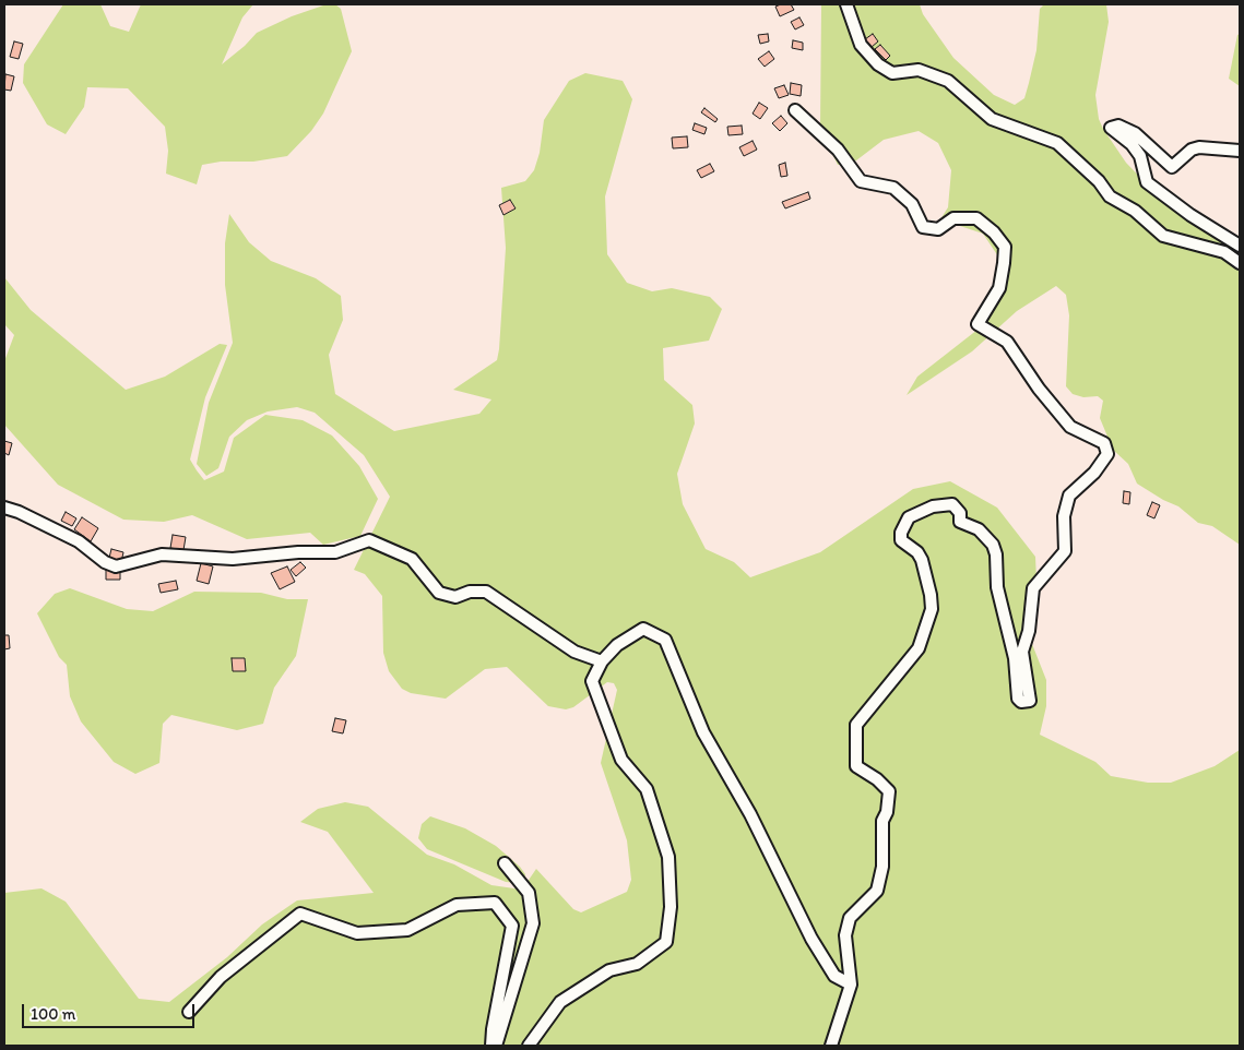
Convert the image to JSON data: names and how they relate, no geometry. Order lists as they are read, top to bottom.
{
  "scale_bar": "100 m"
}
